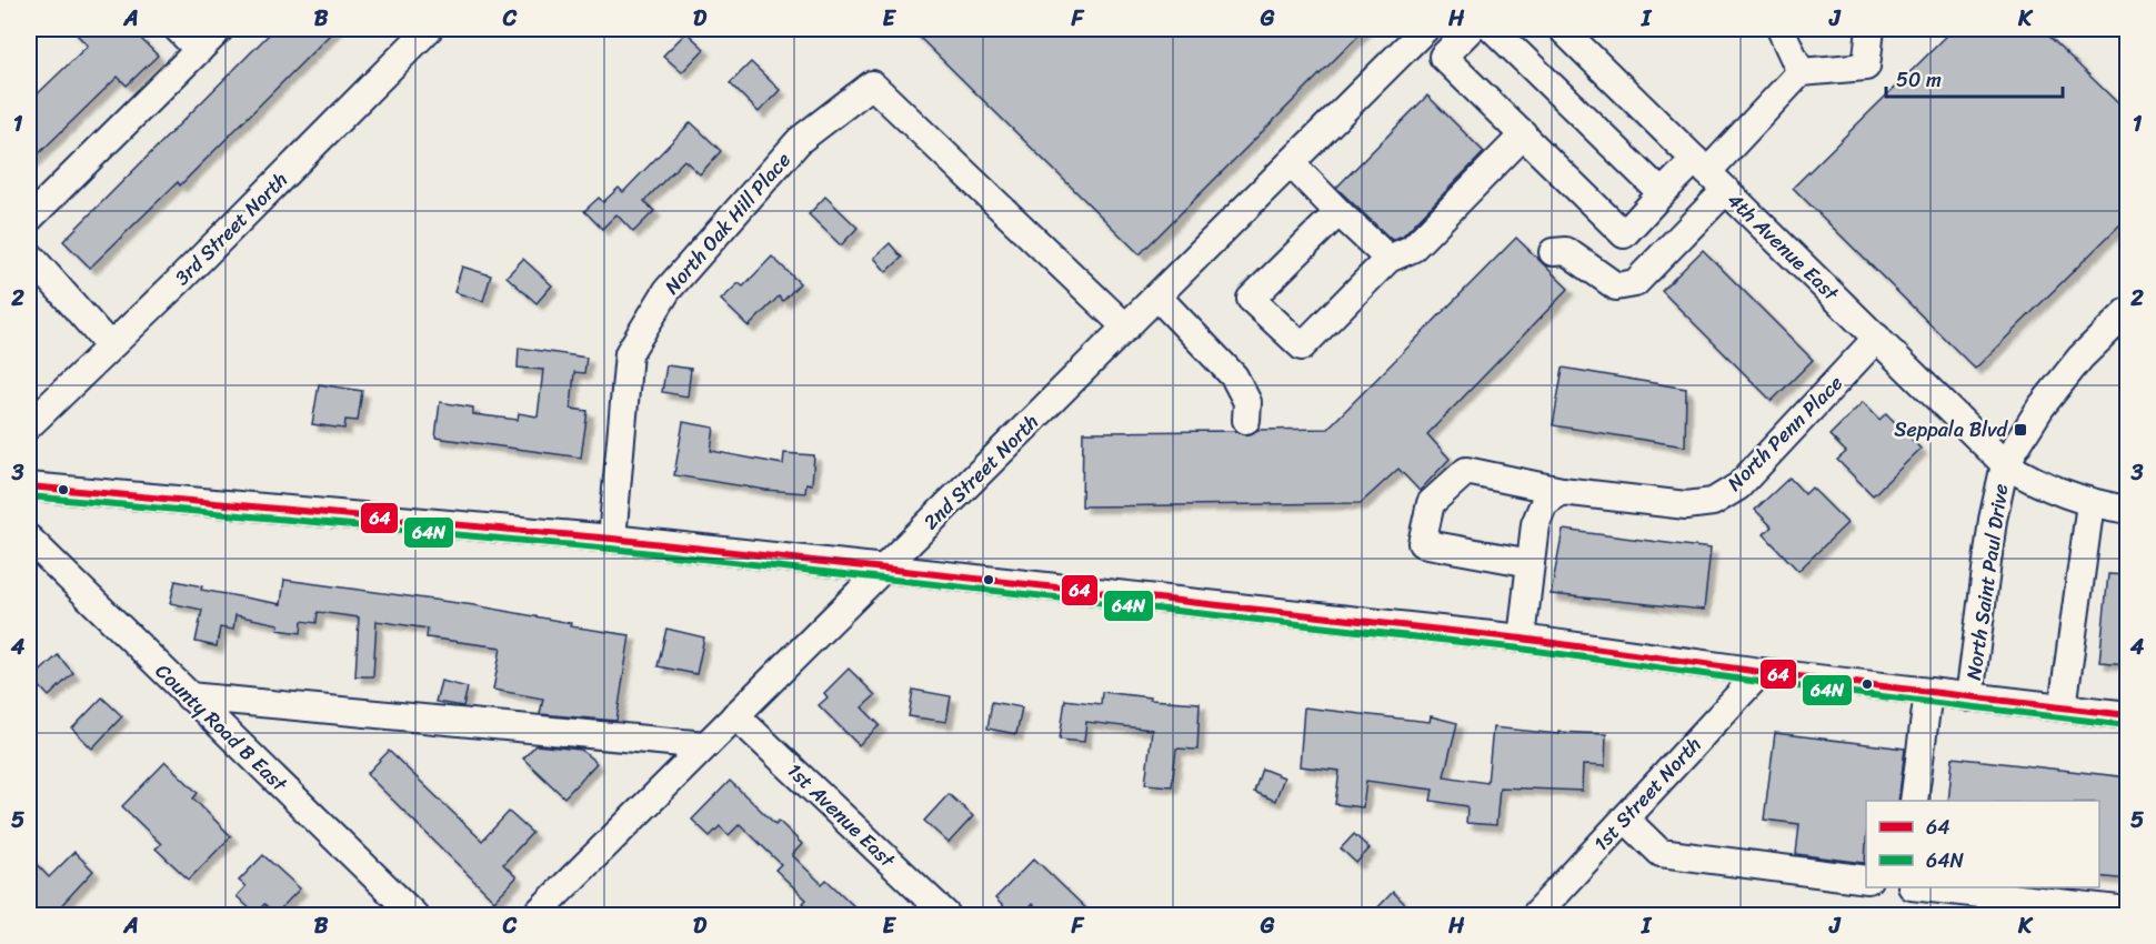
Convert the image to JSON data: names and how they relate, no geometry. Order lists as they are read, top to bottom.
{
  "streets": {
    "street": [
      "North Oak Hill Place",
      "3rd Street North",
      "4th Avenue East",
      "North Penn Place",
      "2nd Street North",
      "North Saint Paul Drive",
      "County Road B East",
      "1st Street North",
      "1st Avenue East"
    ]
  },
  "crossings": [
    ["North Oak Hill Place", "2nd Street North"],
    ["4th Avenue East", "North Penn Place"],
    ["4th Avenue East", "North Saint Paul Drive"],
    ["2nd Street North", "1st Avenue East"]
  ],
  "places": {
    "transit": ["Seppala Blvd"]
  },
  "lines": ["transit line 64", "transit line 64N"],
  "legend": ["64", "64N"],
  "scale_bar": "50 m",
  "grid": {
    "columns": [
      "A",
      "B",
      "C",
      "D",
      "E",
      "F",
      "G",
      "H",
      "I",
      "J",
      "K"
    ],
    "rows": [
      "1",
      "2",
      "3",
      "4",
      "5"
    ]
  }
}
